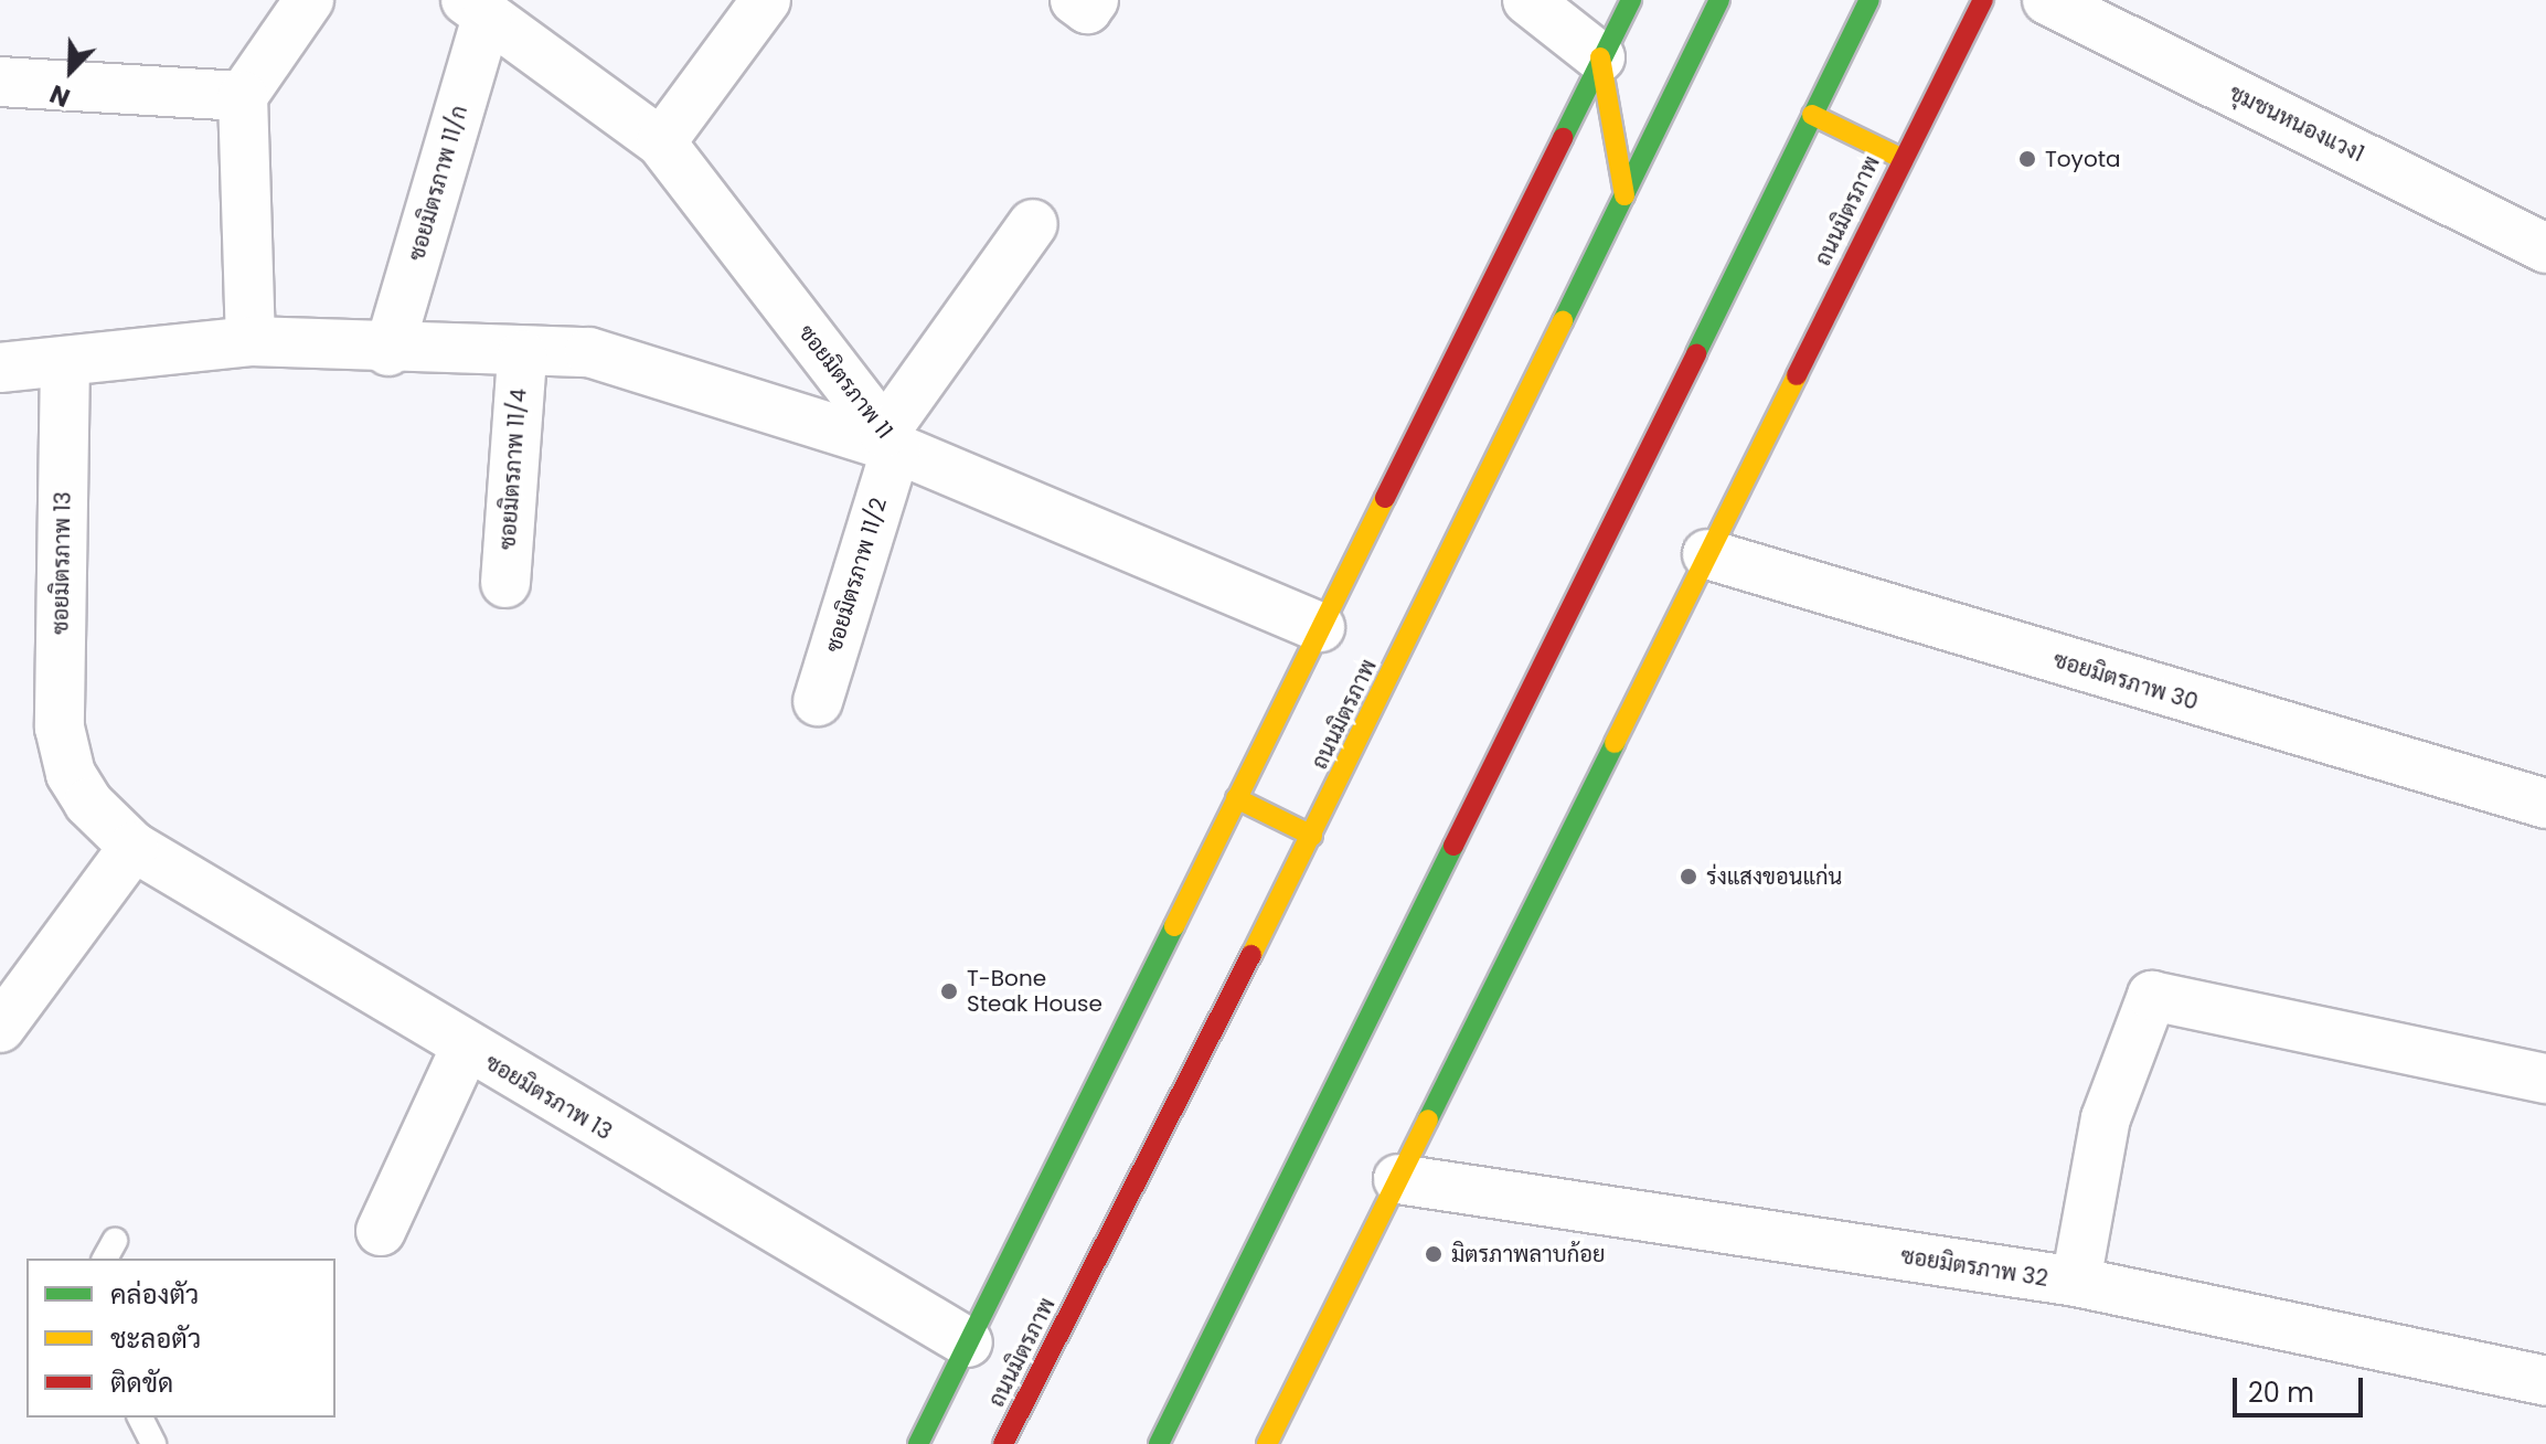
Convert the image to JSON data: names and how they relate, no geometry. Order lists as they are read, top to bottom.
{
  "streets": {
    "main road": ["ถนนมิตรภาพ"],
    "street": [
      "ชุมชนหนองแวง1",
      "ซอยมิตรภาพ 11/ก",
      "ซอยมิตรภาพ 11",
      "ซอยมิตรภาพ 11/4",
      "ซอยมิตรภาพ 13",
      "ซอยมิตรภาพ 11/2",
      "ซอยมิตรภาพ 30",
      "ซอยมิตรภาพ 32"
    ]
  },
  "crossings": [
    ["ซอยมิตรภาพ 11/ก", "ซอยมิตรภาพ 11"],
    ["ถนนมิตรภาพ", "ซอยมิตรภาพ 30"],
    ["ถนนมิตรภาพ", "ซอยมิตรภาพ 32"],
    ["ซอยมิตรภาพ 11", "ซอยมิตรภาพ 11/2"]
  ],
  "places": [
    "Toyota",
    "ร่งแสงขอนแก่น",
    "T-Bone Steak House",
    "มิตรภาพลาบก้อย"
  ],
  "legend": ["คล่องตัว", "ชะลอตัว", "ติดขัด"],
  "scale_bar": "20 m",
  "north": "bottom left"
}
